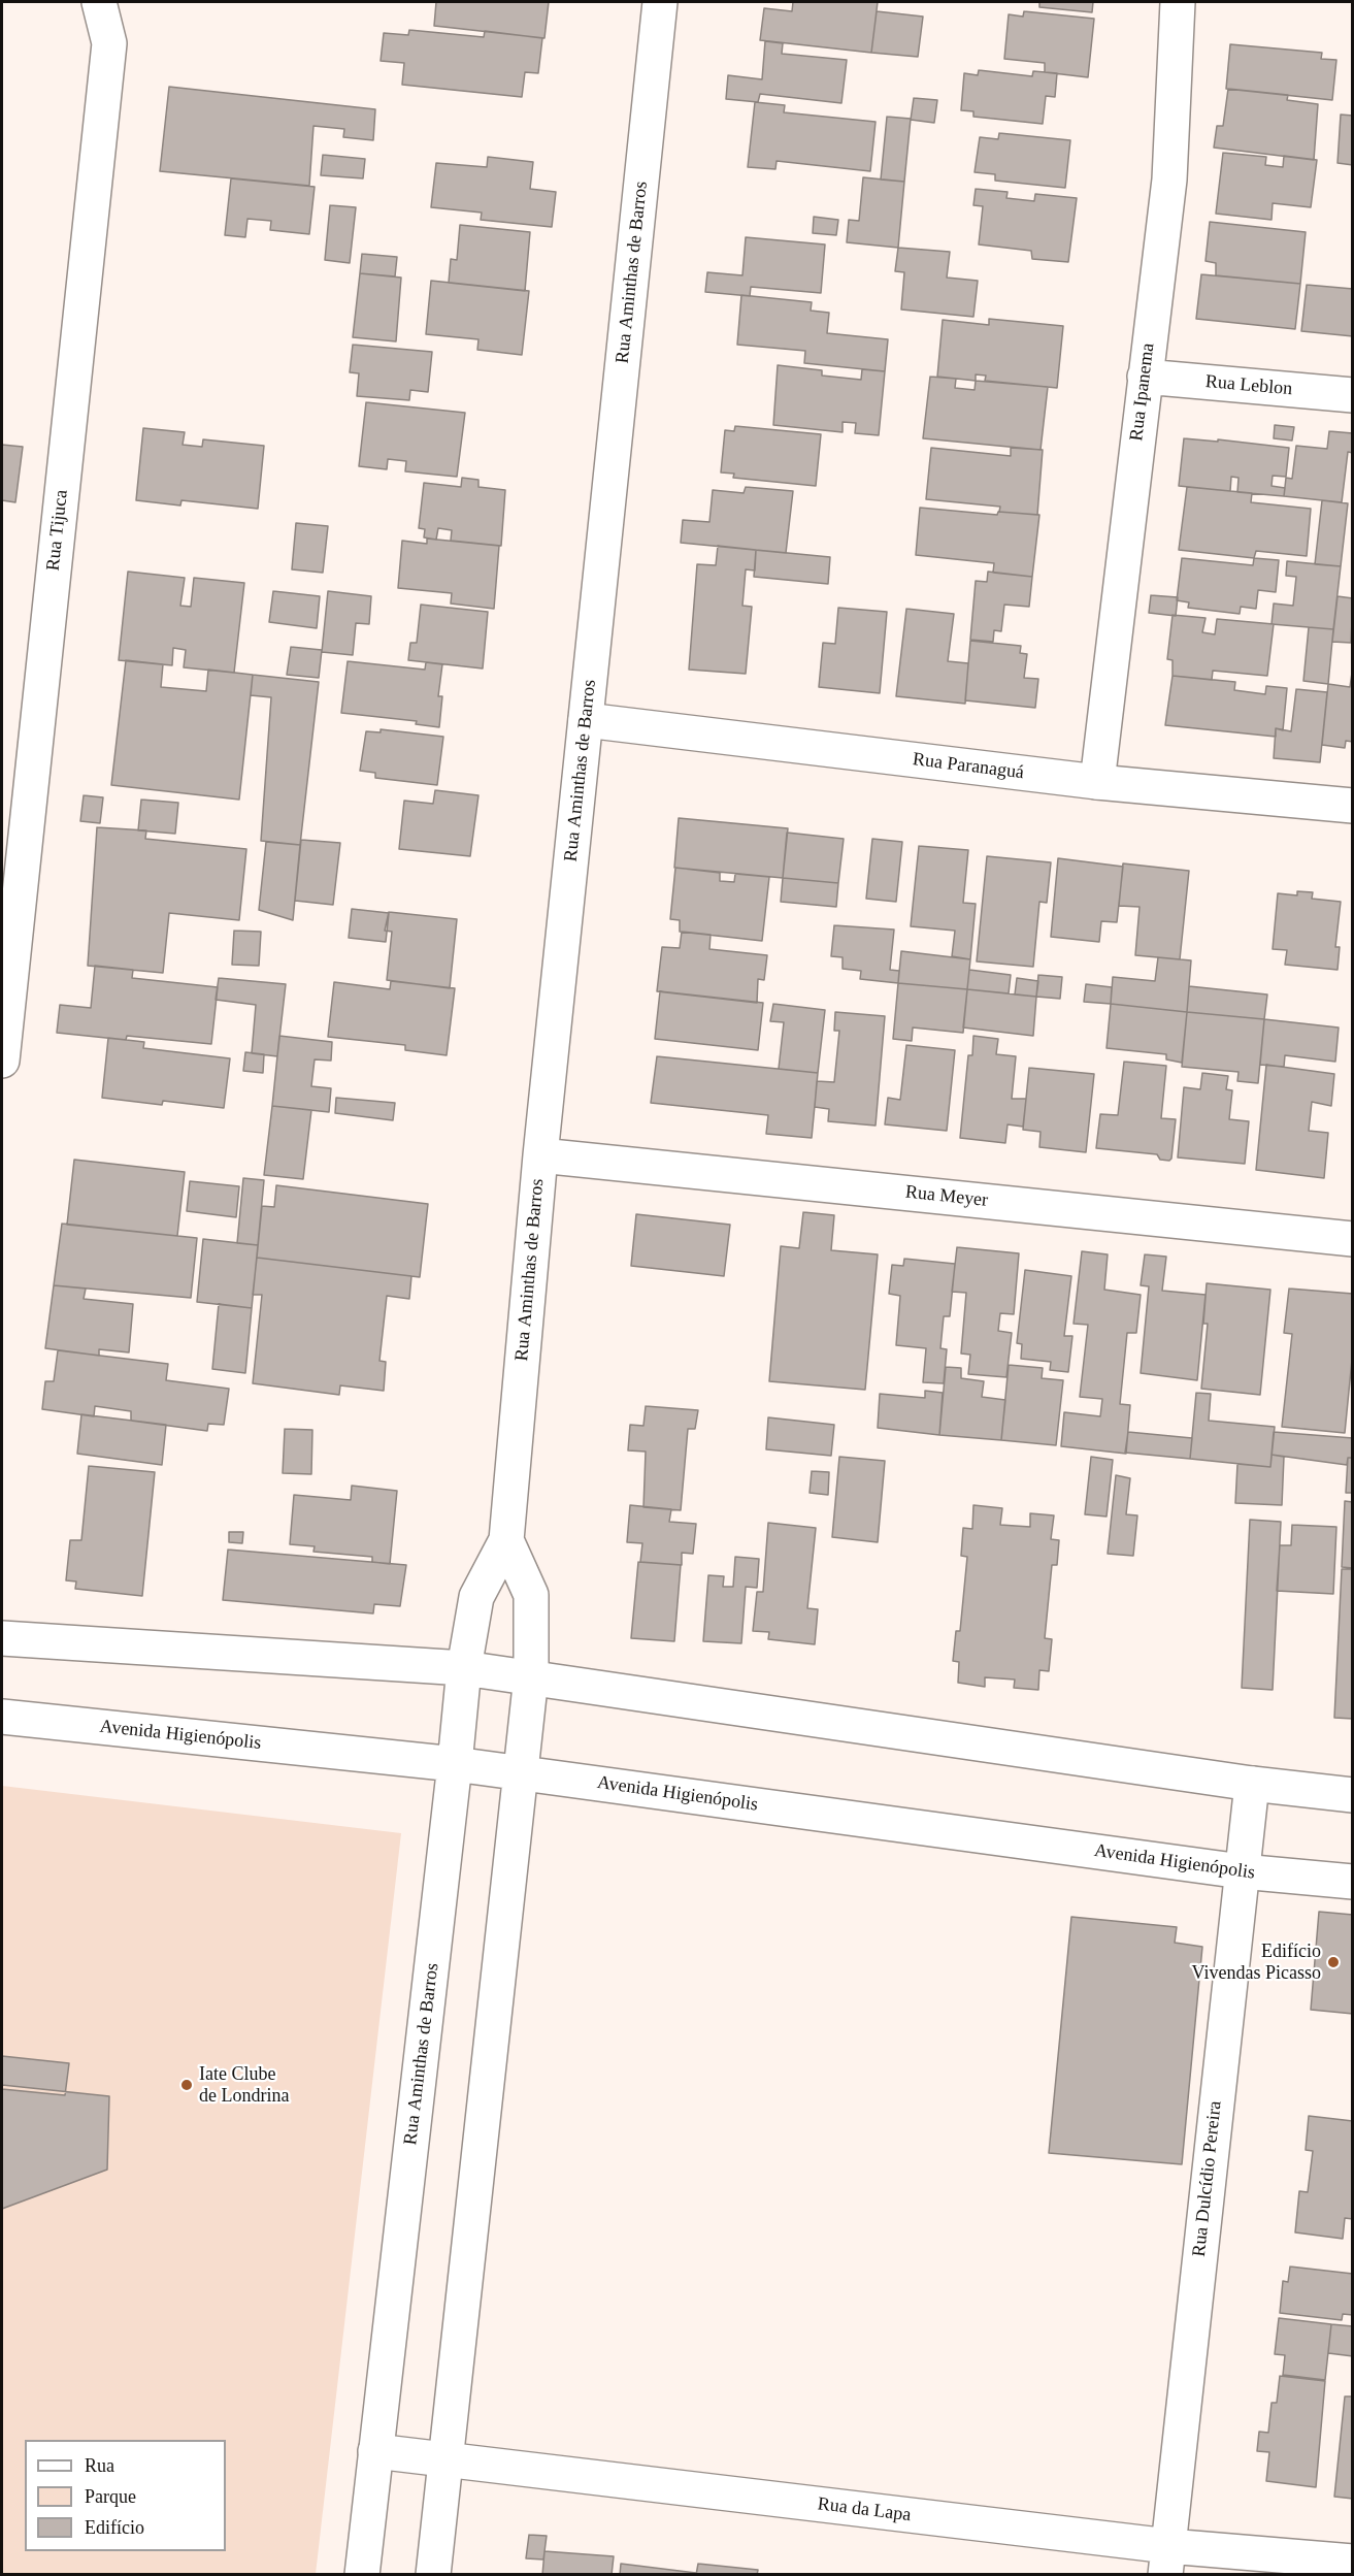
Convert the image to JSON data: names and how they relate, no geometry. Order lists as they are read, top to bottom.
{
  "streets": {
    "street": [
      "Rua Aminthas de Barros",
      "Rua Leblon",
      "Rua Ipanema",
      "Rua Tijuca",
      "Rua Paranaguá",
      "Rua Meyer",
      "Avenida Higienópolis",
      "Rua Dulcídio Pereira",
      "Rua da Lapa"
    ]
  },
  "crossings": [
    ["Rua Aminthas de Barros", "Rua Paranaguá"],
    ["Rua Aminthas de Barros", "Rua Meyer"],
    ["Rua Aminthas de Barros", "Avenida Higienópolis"],
    ["Rua Aminthas de Barros", "Rua da Lapa"],
    ["Rua Leblon", "Rua Ipanema"],
    ["Rua Ipanema", "Rua Paranaguá"],
    ["Avenida Higienópolis", "Rua Dulcídio Pereira"],
    ["Rua Dulcídio Pereira", "Rua da Lapa"]
  ],
  "places": ["Edifício Vivendas Picasso", "Iate Clube de Londrina"],
  "legend": ["Rua", "Parque", "Edifício"]
}
